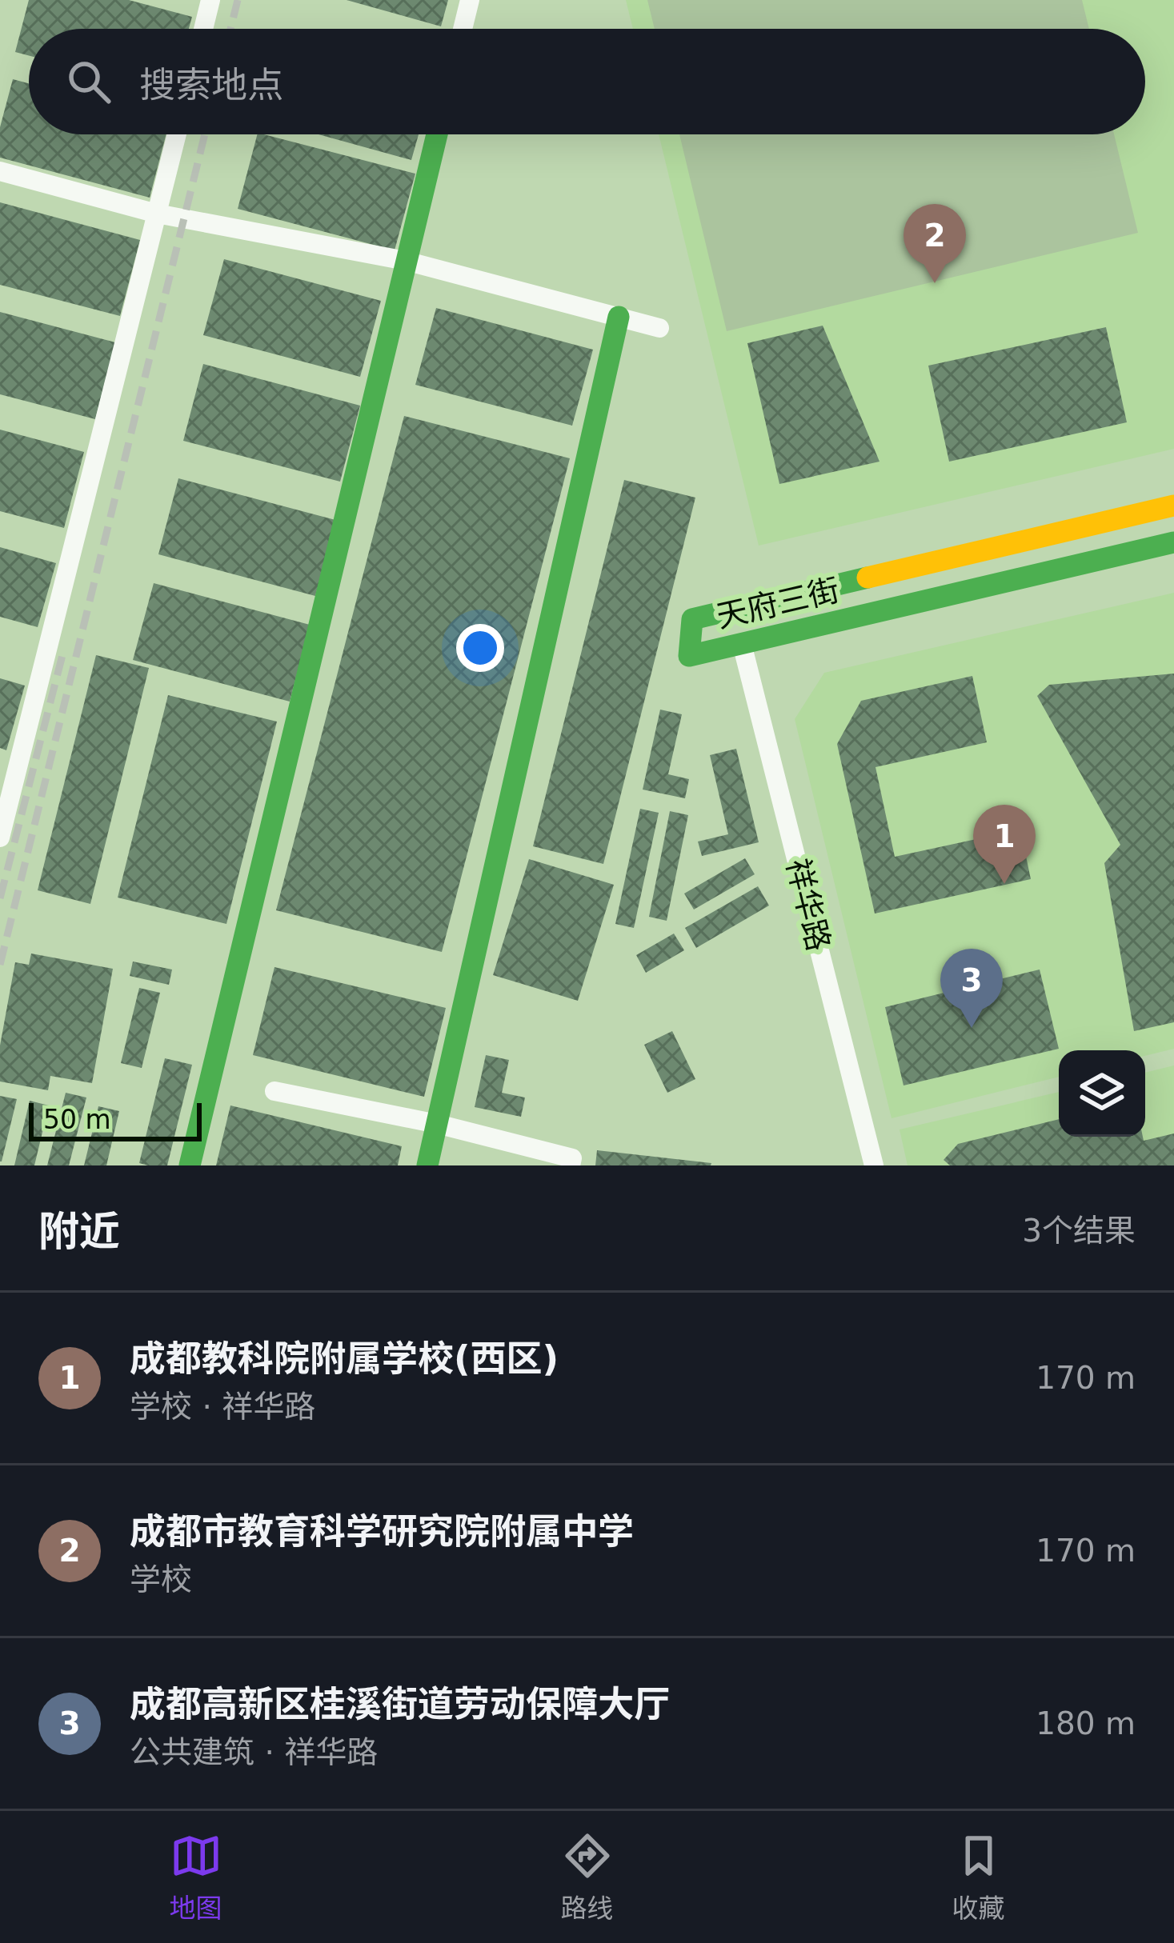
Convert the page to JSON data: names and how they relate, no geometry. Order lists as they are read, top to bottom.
{
  "streets": {
    "street": ["天府三街", "祥华路"]
  },
  "crossings": [
    ["天府三街", "祥华路"]
  ],
  "scale_bar": "50 m",
  "page": {
    "search": "搜索地点",
    "pins": ["2", "1", "3"],
    "scale": "50 m",
    "heading": ["附近", "3个结果"],
    "list": [
      {
        "mark": "1",
        "name": "成都教科院附属学校(西区)",
        "note": "学校 · 祥华路",
        "value": "170 m"
      },
      {
        "mark": "2",
        "name": "成都市教育科学研究院附属中学",
        "note": "学校",
        "value": "170 m"
      },
      {
        "mark": "3",
        "name": "成都高新区桂溪街道劳动保障大厅",
        "note": "公共建筑 · 祥华路",
        "value": "180 m"
      }
    ],
    "nav": ["地图", "路线", "收藏"]
  }
}
